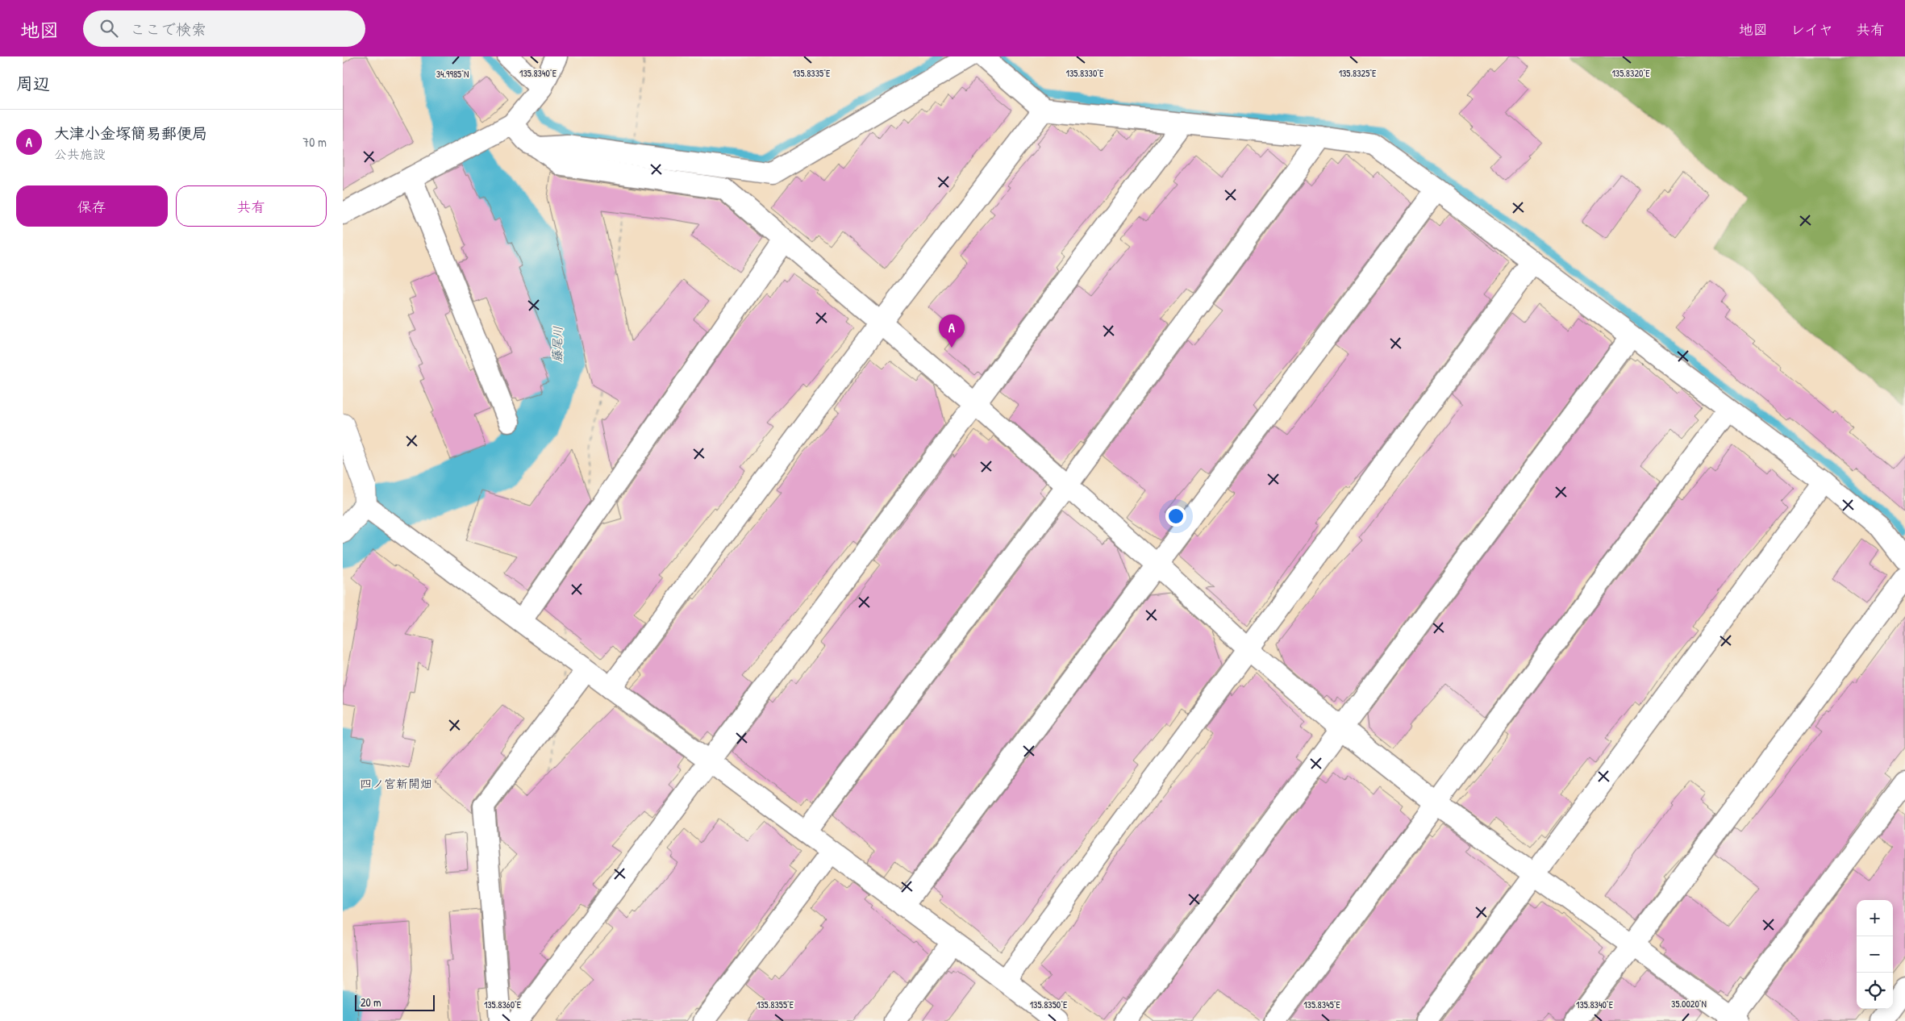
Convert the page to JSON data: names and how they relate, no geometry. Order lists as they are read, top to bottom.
{
  "districts": ["四ノ宮新開畑"],
  "water": ["藤尾川"],
  "scale_bar": "20 m",
  "page": {
    "header": "地図",
    "search": "ここで検索",
    "nav": ["地図", "レイヤ", "共有"],
    "heading": "周辺",
    "list": [
      {
        "mark": "A",
        "name": "大津小金塚簡易郵便局",
        "note": "公共施設",
        "value": "70 m"
      }
    ],
    "buttons": ["保存", "共有"],
    "pins": "A",
    "map_buttons": ["+", "−"],
    "scale": "20 m"
  },
  "coordinates": [
    "135.8330°E",
    "135.8340°E",
    "135.8335°E",
    "135.8325°E",
    "135.8320°E",
    "34.9985°N",
    "35.0020°N",
    "135.8360°E",
    "135.8355°E",
    "135.8350°E",
    "135.8345°E"
  ]
}
